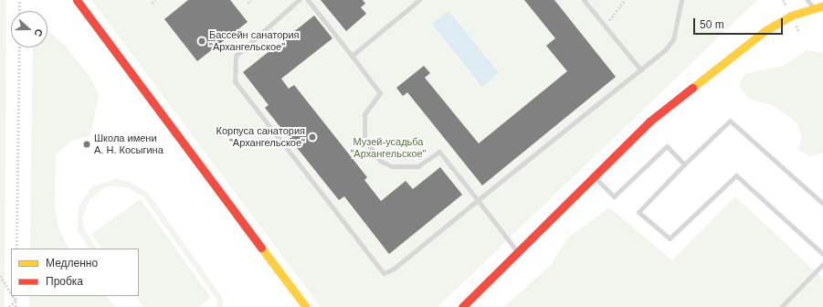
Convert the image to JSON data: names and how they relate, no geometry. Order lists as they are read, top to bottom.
{
  "parks": ["Музей-усадьба \"Архангельское\""],
  "places": ["Бассейн санатория \"Архангельское\"", "Корпуса санатория \"Архангельское\"", "Школа имени А. Н. Косыгина"],
  "legend": ["Медленно", "Пробка"],
  "scale_bar": "50 m",
  "north": "right"
}
